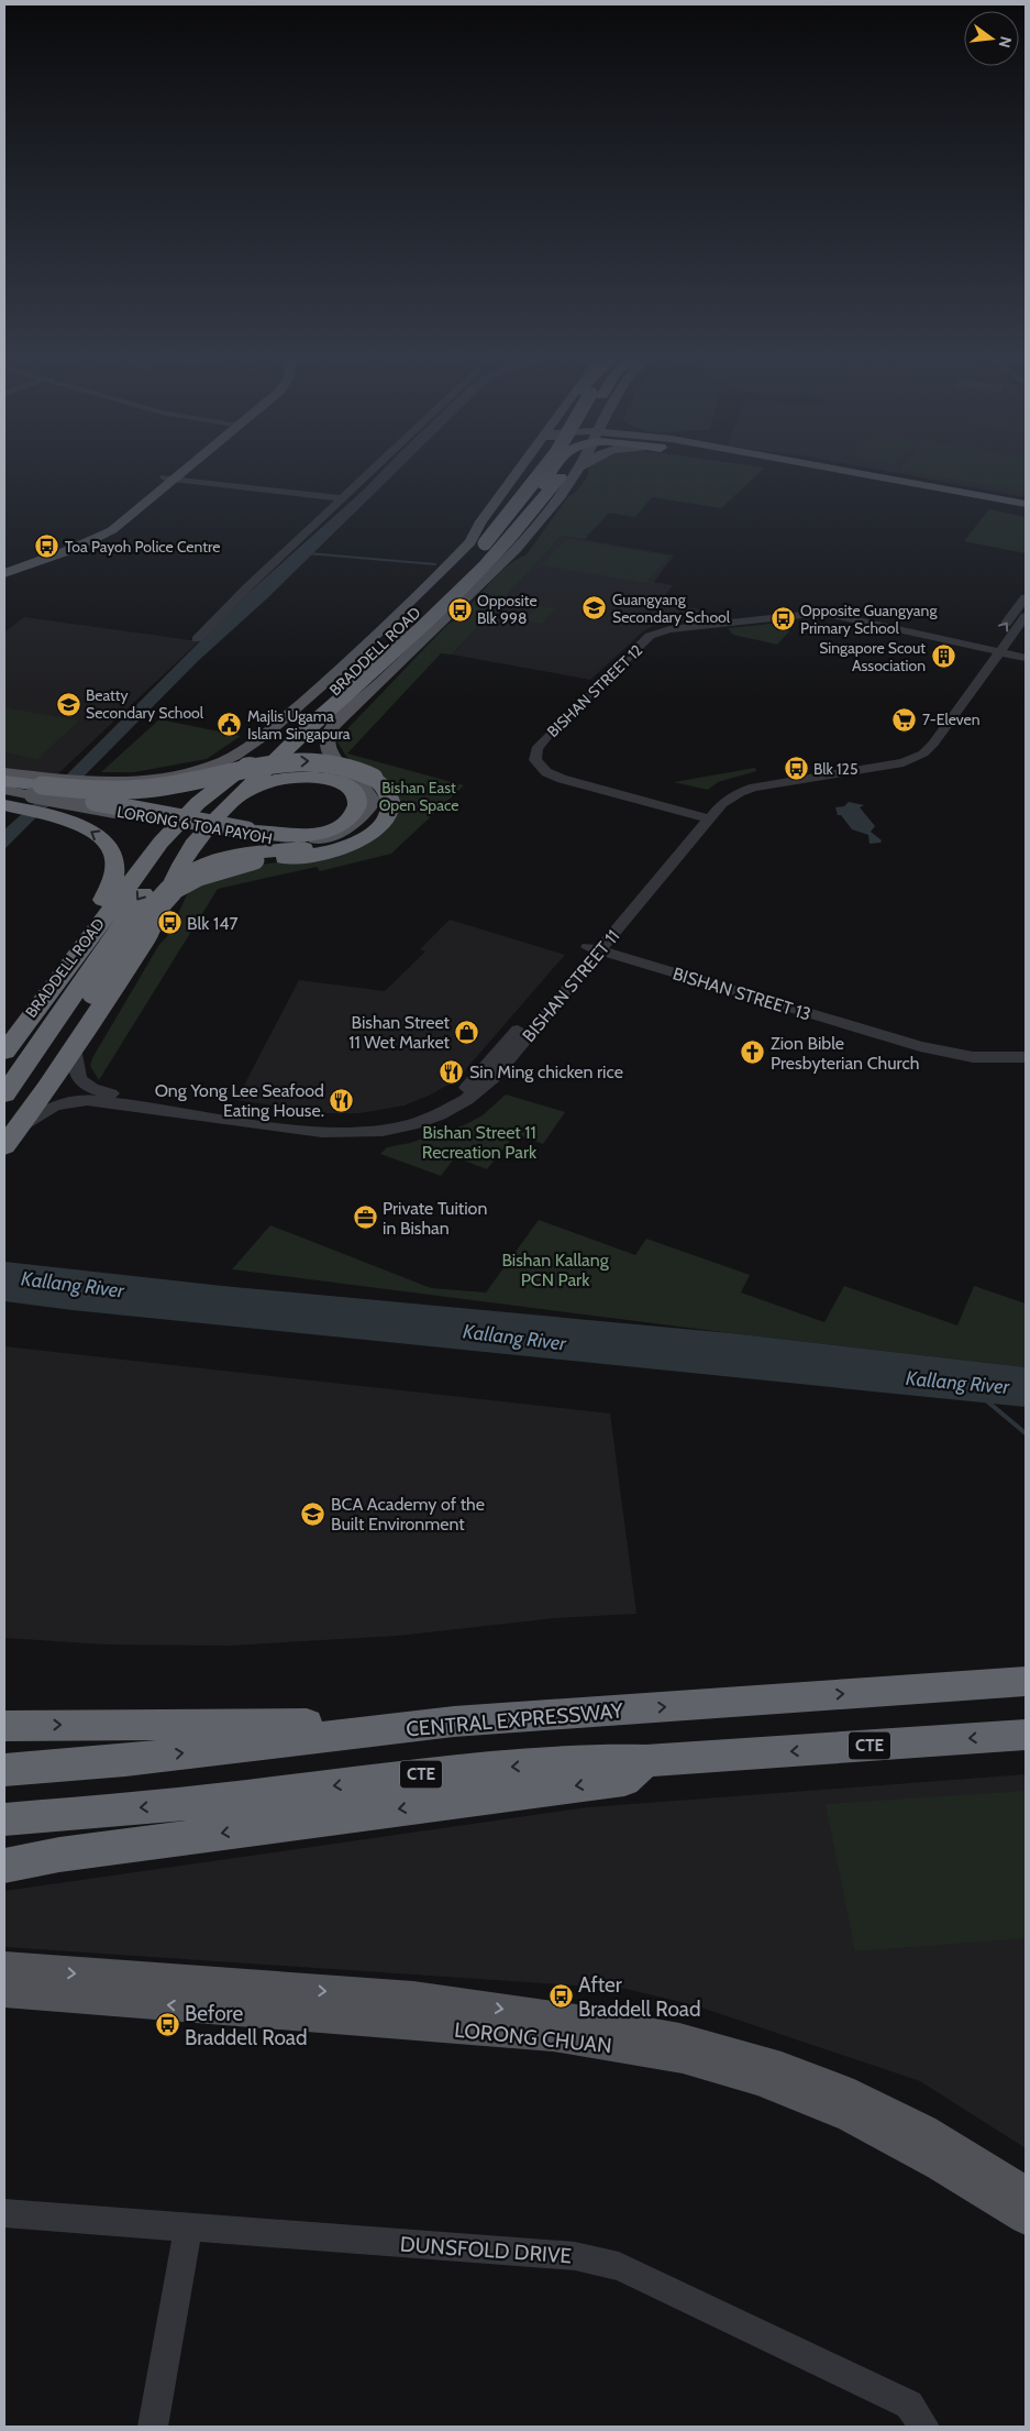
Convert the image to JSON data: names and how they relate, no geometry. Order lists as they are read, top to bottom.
{
  "streets": {
    "highway": ["BRADDELL ROAD", "CENTRAL EXPRESSWAY", "CTE"],
    "main road": ["LORONG 6 TOA PAYOH", "LORONG CHUAN"],
    "street": [
      "BISHAN STREET 12",
      "BISHAN STREET 11",
      "BISHAN STREET 13",
      "DUNSFOLD DRIVE"
    ]
  },
  "crossings": [
    ["BRADDELL ROAD", "LORONG 6 TOA PAYOH"],
    ["BISHAN STREET 12", "BISHAN STREET 11"],
    ["BISHAN STREET 11", "BISHAN STREET 13"]
  ],
  "water": ["Kallang River"],
  "parks": ["Bishan East Open Space", "Bishan Street 11 Recreation Park", "Bishan Kallang PCN Park"],
  "places": {
    "bus stop": [
      "Toa Payoh Police Centre",
      "Opposite Blk 998",
      "Opposite Guangyang Primary School",
      "Blk 125",
      "Blk 147",
      "After Braddell Road",
      "Before Braddell Road"
    ],
    "school or university": ["Guangyang Secondary School", "Beatty Secondary School", "BCA Academy of the Built Environment"],
    "building": ["Singapore Scout Association"],
    "supermarket": ["7-Eleven"],
    "public building": ["Majlis Ugama Islam Singapura"],
    "shop": ["Bishan Street 11 Wet Market"],
    "church": ["Zion Bible Presbyterian Church"],
    "restaurant": ["Sin Ming chicken rice", "Ong Yong Lee Seafood Eating House."],
    "office": ["Private Tuition in Bishan"]
  },
  "north": "right"
}
